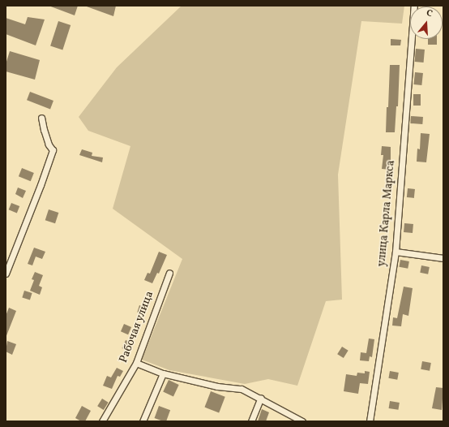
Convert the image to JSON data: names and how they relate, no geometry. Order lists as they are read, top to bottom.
{
  "streets": {
    "street": ["улица Карла Маркса", "Рабочая улица"]
  },
  "north": "top"
}
